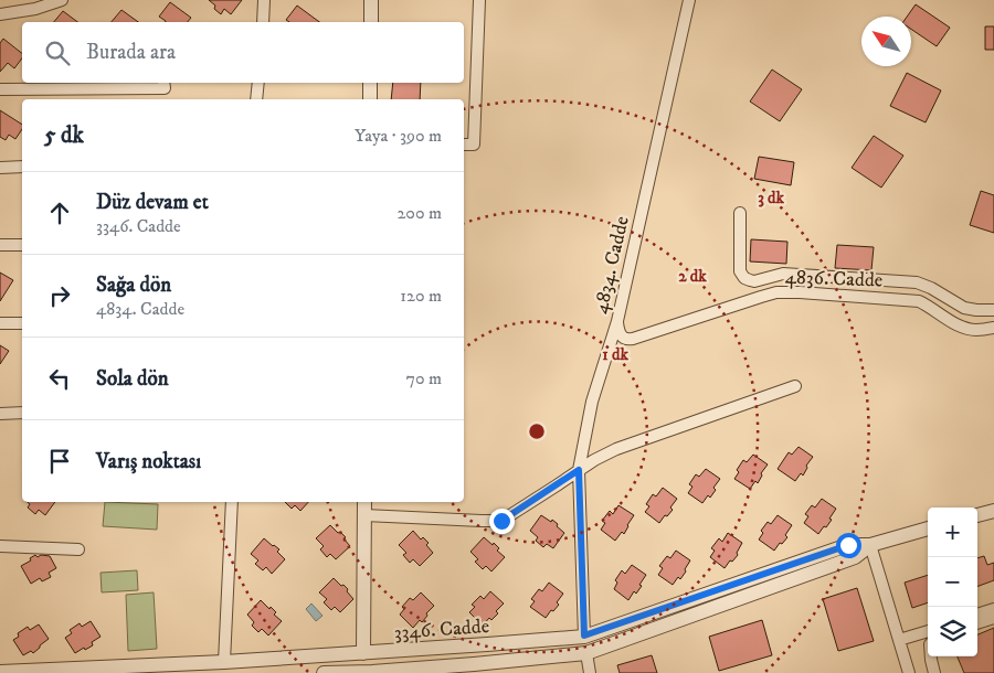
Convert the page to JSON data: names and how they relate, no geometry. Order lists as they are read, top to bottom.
{
  "streets": {
    "street": ["4834. Cadde", "4836. Cadde", "3346. Cadde"]
  },
  "crossings": [
    ["4834. Cadde", "4836. Cadde"],
    ["4834. Cadde", "3346. Cadde"]
  ],
  "north": "top left",
  "page": {
    "search": "Burada ara",
    "heading": ["5 dk", "Yaya · 390 m"],
    "list": [
      ["Düz devam et", "3346. Cadde", "200 m"],
      ["Sağa dön", "4834. Cadde", "120 m"],
      ["Sola dön", "70 m"],
      "Varış noktası"
    ],
    "map_buttons": ["+", "−"]
  },
  "rings": ["3 dk", "2 dk", "1 dk"]
}
